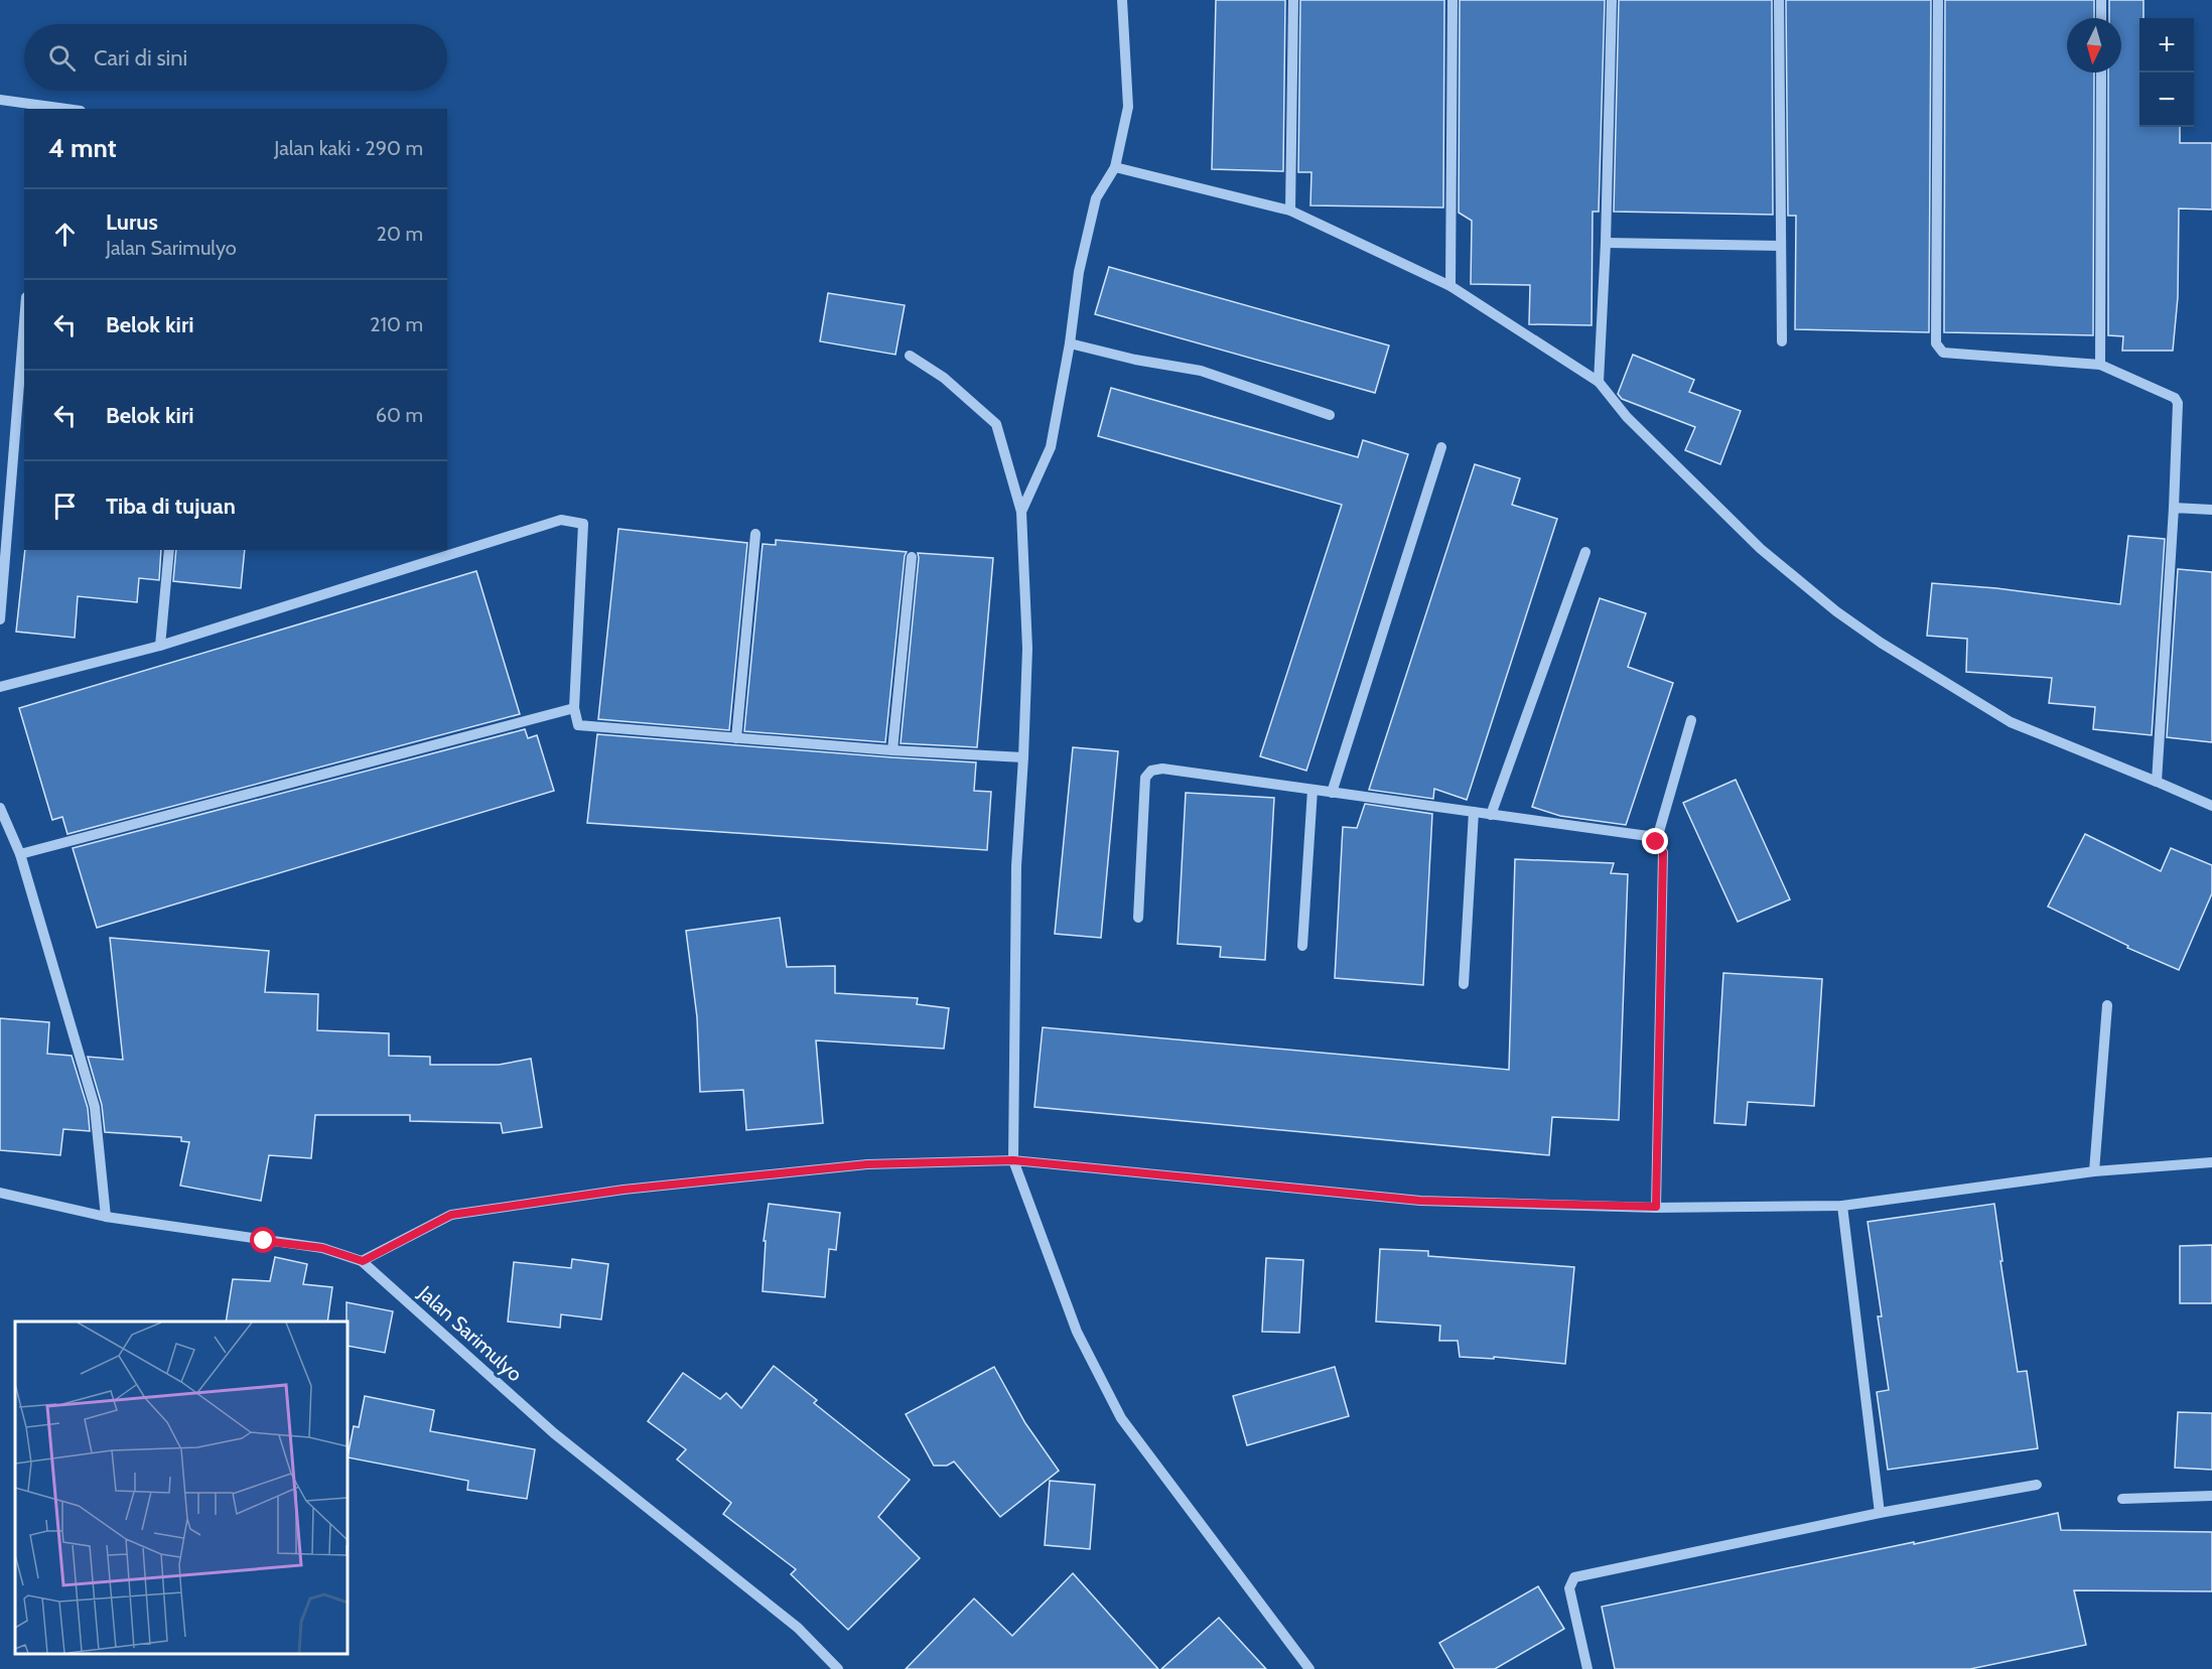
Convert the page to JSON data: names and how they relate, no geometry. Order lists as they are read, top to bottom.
{
  "streets": {
    "street": ["Jalan Sarimulyo"]
  },
  "north": "bottom",
  "page": {
    "map_buttons": ["+", "−"],
    "search": "Cari di sini",
    "heading": ["4 mnt", "Jalan kaki · 290 m"],
    "list": [
      ["Lurus", "Jalan Sarimulyo", "20 m"],
      ["Belok kiri", "210 m"],
      ["Belok kiri", "60 m"],
      "Tiba di tujuan"
    ]
  }
}
